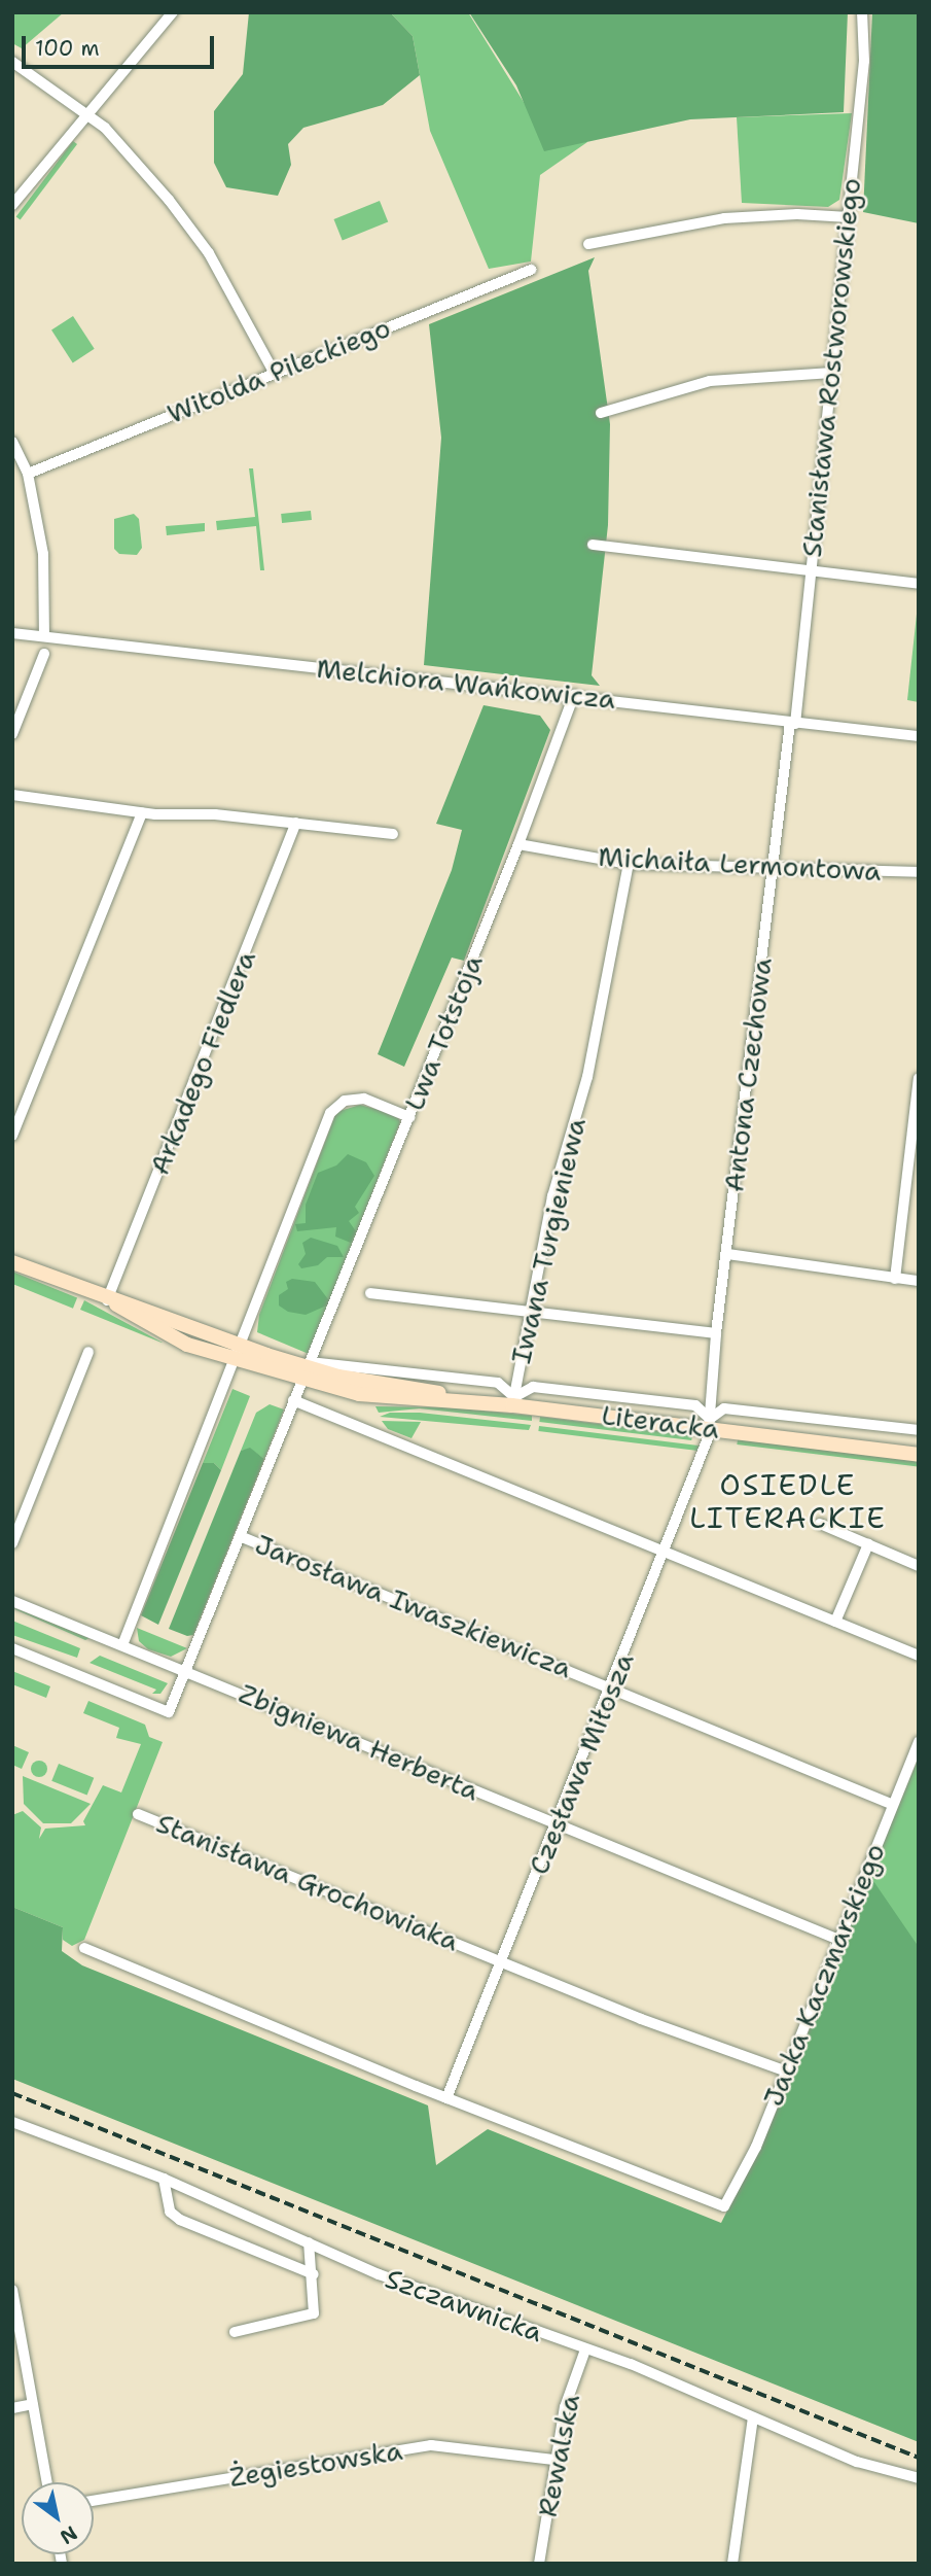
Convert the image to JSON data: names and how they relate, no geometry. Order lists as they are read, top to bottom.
{
  "streets": {
    "street": [
      "Stanisława Rostworowskiego",
      "Witolda Pileckiego",
      "Melchiora Wańkowicza",
      "Michaiła Lermontowa",
      "Lwa Tołstoja",
      "Arkadego Fiedlera",
      "Antona Czechowa",
      "Iwana Turgieniewa",
      "Literacka",
      "Jarosława Iwaszkiewicza",
      "Zbigniewa Herberta",
      "Czesława Miłosza",
      "Stanisława Grochowiaka",
      "Jacka Kaczmarskiego",
      "Szczawnicka",
      "Rewalska",
      "Żegiestowska"
    ]
  },
  "crossings": [
    ["Stanisława Rostworowskiego", "Melchiora Wańkowicza"],
    ["Stanisława Rostworowskiego", "Antona Czechowa"],
    ["Melchiora Wańkowicza", "Lwa Tołstoja"],
    ["Melchiora Wańkowicza", "Antona Czechowa"],
    ["Michaiła Lermontowa", "Lwa Tołstoja"],
    ["Michaiła Lermontowa", "Antona Czechowa"],
    ["Michaiła Lermontowa", "Iwana Turgieniewa"],
    ["Lwa Tołstoja", "Literacka"],
    ["Lwa Tołstoja", "Jarosława Iwaszkiewicza"],
    ["Lwa Tołstoja", "Zbigniewa Herberta"],
    ["Arkadego Fiedlera", "Literacka"],
    ["Antona Czechowa", "Literacka"],
    ["Antona Czechowa", "Czesława Miłosza"],
    ["Iwana Turgieniewa", "Literacka"],
    ["Literacka", "Czesława Miłosza"],
    ["Jarosława Iwaszkiewicza", "Czesława Miłosza"],
    ["Jarosława Iwaszkiewicza", "Jacka Kaczmarskiego"],
    ["Zbigniewa Herberta", "Czesława Miłosza"],
    ["Zbigniewa Herberta", "Jacka Kaczmarskiego"],
    ["Czesława Miłosza", "Stanisława Grochowiaka"],
    ["Czesława Miłosza", "Jacka Kaczmarskiego"],
    ["Stanisława Grochowiaka", "Jacka Kaczmarskiego"],
    ["Szczawnicka", "Rewalska"],
    ["Rewalska", "Żegiestowska"]
  ],
  "districts": ["OSIEDLE LITERACKIE"],
  "scale_bar": "100 m",
  "north": "bottom right"
}
